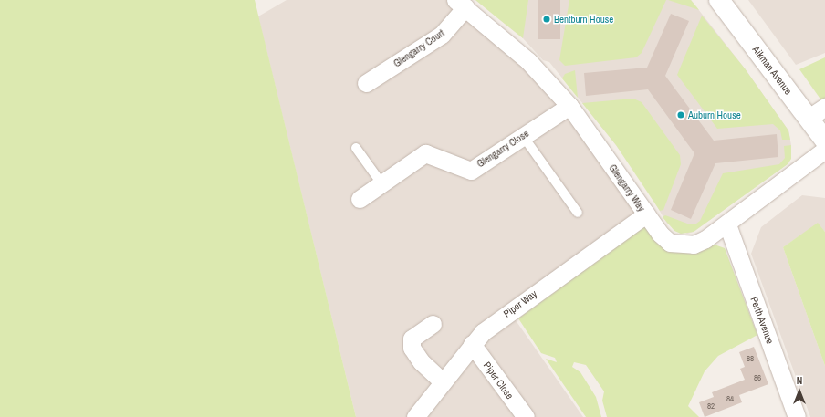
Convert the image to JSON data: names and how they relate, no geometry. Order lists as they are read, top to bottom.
{
  "streets": {
    "street": [
      "Glengarry Court",
      "Aikman Avenue",
      "Glengarry Close",
      "Glengarry Way",
      "Piper Way",
      "Perth Avenue",
      "Piper Close"
    ]
  },
  "crossings": [
    ["Glengarry Court", "Glengarry Way"],
    ["Glengarry Close", "Glengarry Way"],
    ["Glengarry Way", "Piper Way"],
    ["Glengarry Way", "Perth Avenue"],
    ["Piper Way", "Piper Close"]
  ],
  "places": ["Bentburn House", "Auburn House"],
  "house_numbers": [
    "88",
    "86",
    "84",
    "82"
  ],
  "north": "top"
}
